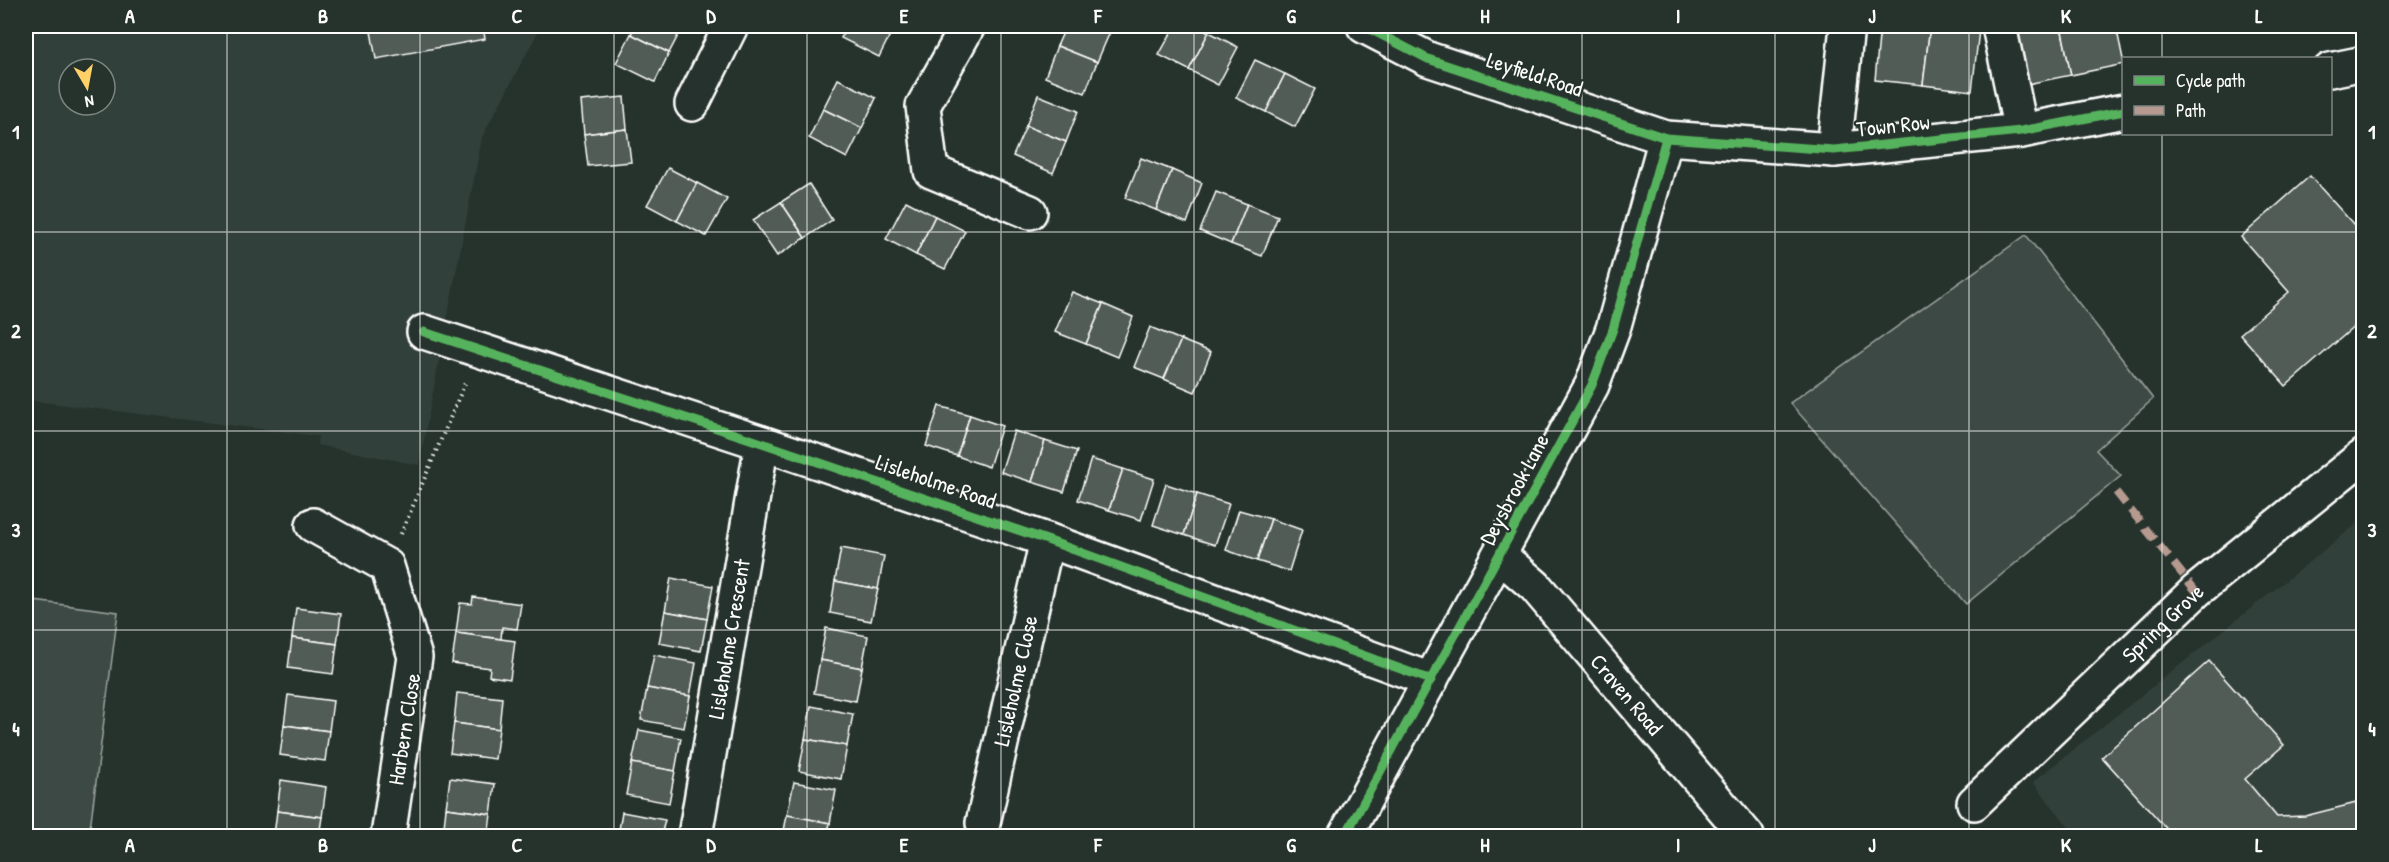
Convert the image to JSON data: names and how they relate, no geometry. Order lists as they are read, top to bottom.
{
  "streets": {
    "street": [
      "Leyfield Road",
      "Town Row",
      "Lisleholme Road",
      "Deysbrook Lane",
      "Spring Grove",
      "Lisleholme Crescent",
      "Lisleholme Close",
      "Craven Road",
      "Harbern Close"
    ]
  },
  "crossings": [
    ["Leyfield Road", "Town Row"],
    ["Leyfield Road", "Deysbrook Lane"],
    ["Town Row", "Deysbrook Lane"],
    ["Lisleholme Road", "Deysbrook Lane"],
    ["Lisleholme Road", "Lisleholme Crescent"],
    ["Lisleholme Road", "Lisleholme Close"],
    ["Deysbrook Lane", "Craven Road"]
  ],
  "legend": ["Cycle path", "Path"],
  "north": "bottom",
  "grid": {
    "columns": [
      "A",
      "B",
      "C",
      "D",
      "E",
      "F",
      "G",
      "H",
      "I",
      "J",
      "K",
      "L"
    ],
    "rows": [
      "1",
      "2",
      "3",
      "4"
    ]
  }
}
